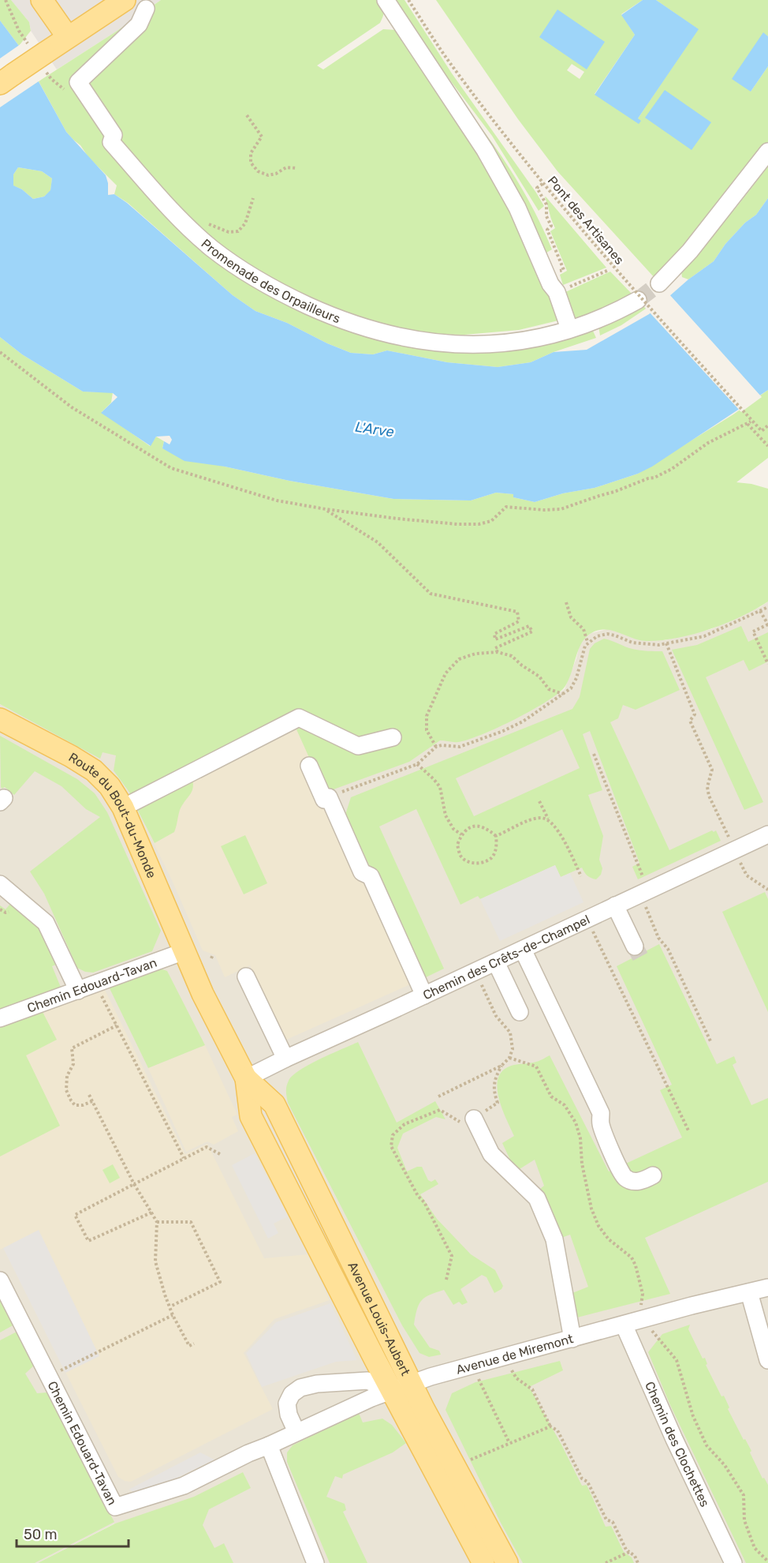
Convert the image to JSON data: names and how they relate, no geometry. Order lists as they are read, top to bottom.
{
  "streets": {
    "main road": ["Route du Bout-du-Monde", "Avenue Louis-Aubert"],
    "street": [
      "Promenade des Orpailleurs",
      "Chemin des Crêts-de-Champel",
      "Chemin Edouard-Tavan",
      "Avenue de Miremont",
      "Chemin des Clochettes"
    ],
    "path": ["Pont des Artisanes"]
  },
  "crossings": [
    ["Route du Bout-du-Monde", "Chemin Edouard-Tavan"],
    ["Route du Bout-du-Monde", "Avenue Louis-Aubert"],
    ["Chemin des Crêts-de-Champel", "Avenue Louis-Aubert"],
    ["Chemin Edouard-Tavan", "Avenue Louis-Aubert"],
    ["Chemin Edouard-Tavan", "Avenue de Miremont"],
    ["Avenue Louis-Aubert", "Avenue de Miremont"],
    ["Avenue de Miremont", "Chemin des Clochettes"]
  ],
  "water": ["L'Arve"],
  "scale_bar": "50 m"
}
